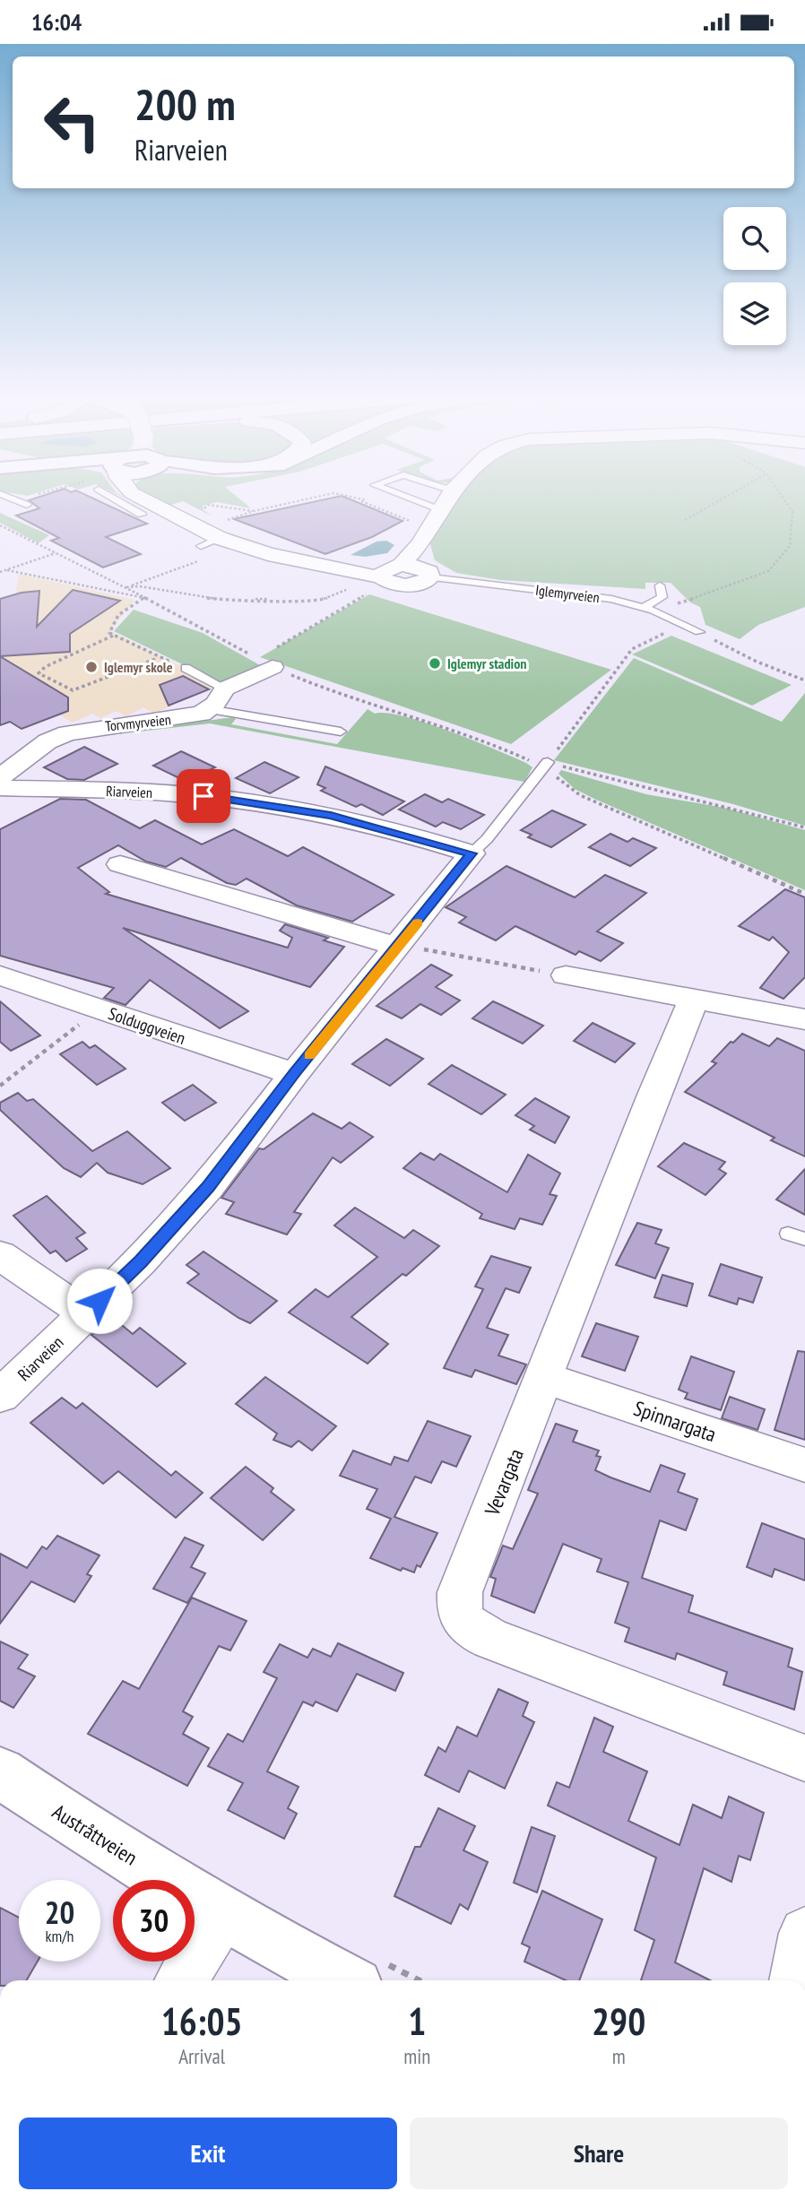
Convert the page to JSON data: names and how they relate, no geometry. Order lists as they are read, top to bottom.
{
  "streets": {
    "main road": ["Austråttveien"],
    "street": [
      "Torvmyrveien",
      "Riarveien",
      "Solduggveien",
      "Spinnargata",
      "Vevargata"
    ],
    "lane": ["Iglemyrveien"]
  },
  "crossings": [
    ["Riarveien", "Solduggveien"],
    ["Spinnargata", "Vevargata"]
  ],
  "places": ["Iglemyr stadion", "Iglemyr skole"],
  "page": {
    "status": "16:04",
    "turn": ["200 m", "Riarveien"],
    "speed": "20 km/h",
    "limit": "30",
    "eta": [
      "16:05",
      "Arrival",
      "1",
      "min",
      "290",
      "m"
    ],
    "buttons": ["Exit", "Share"]
  }
}
